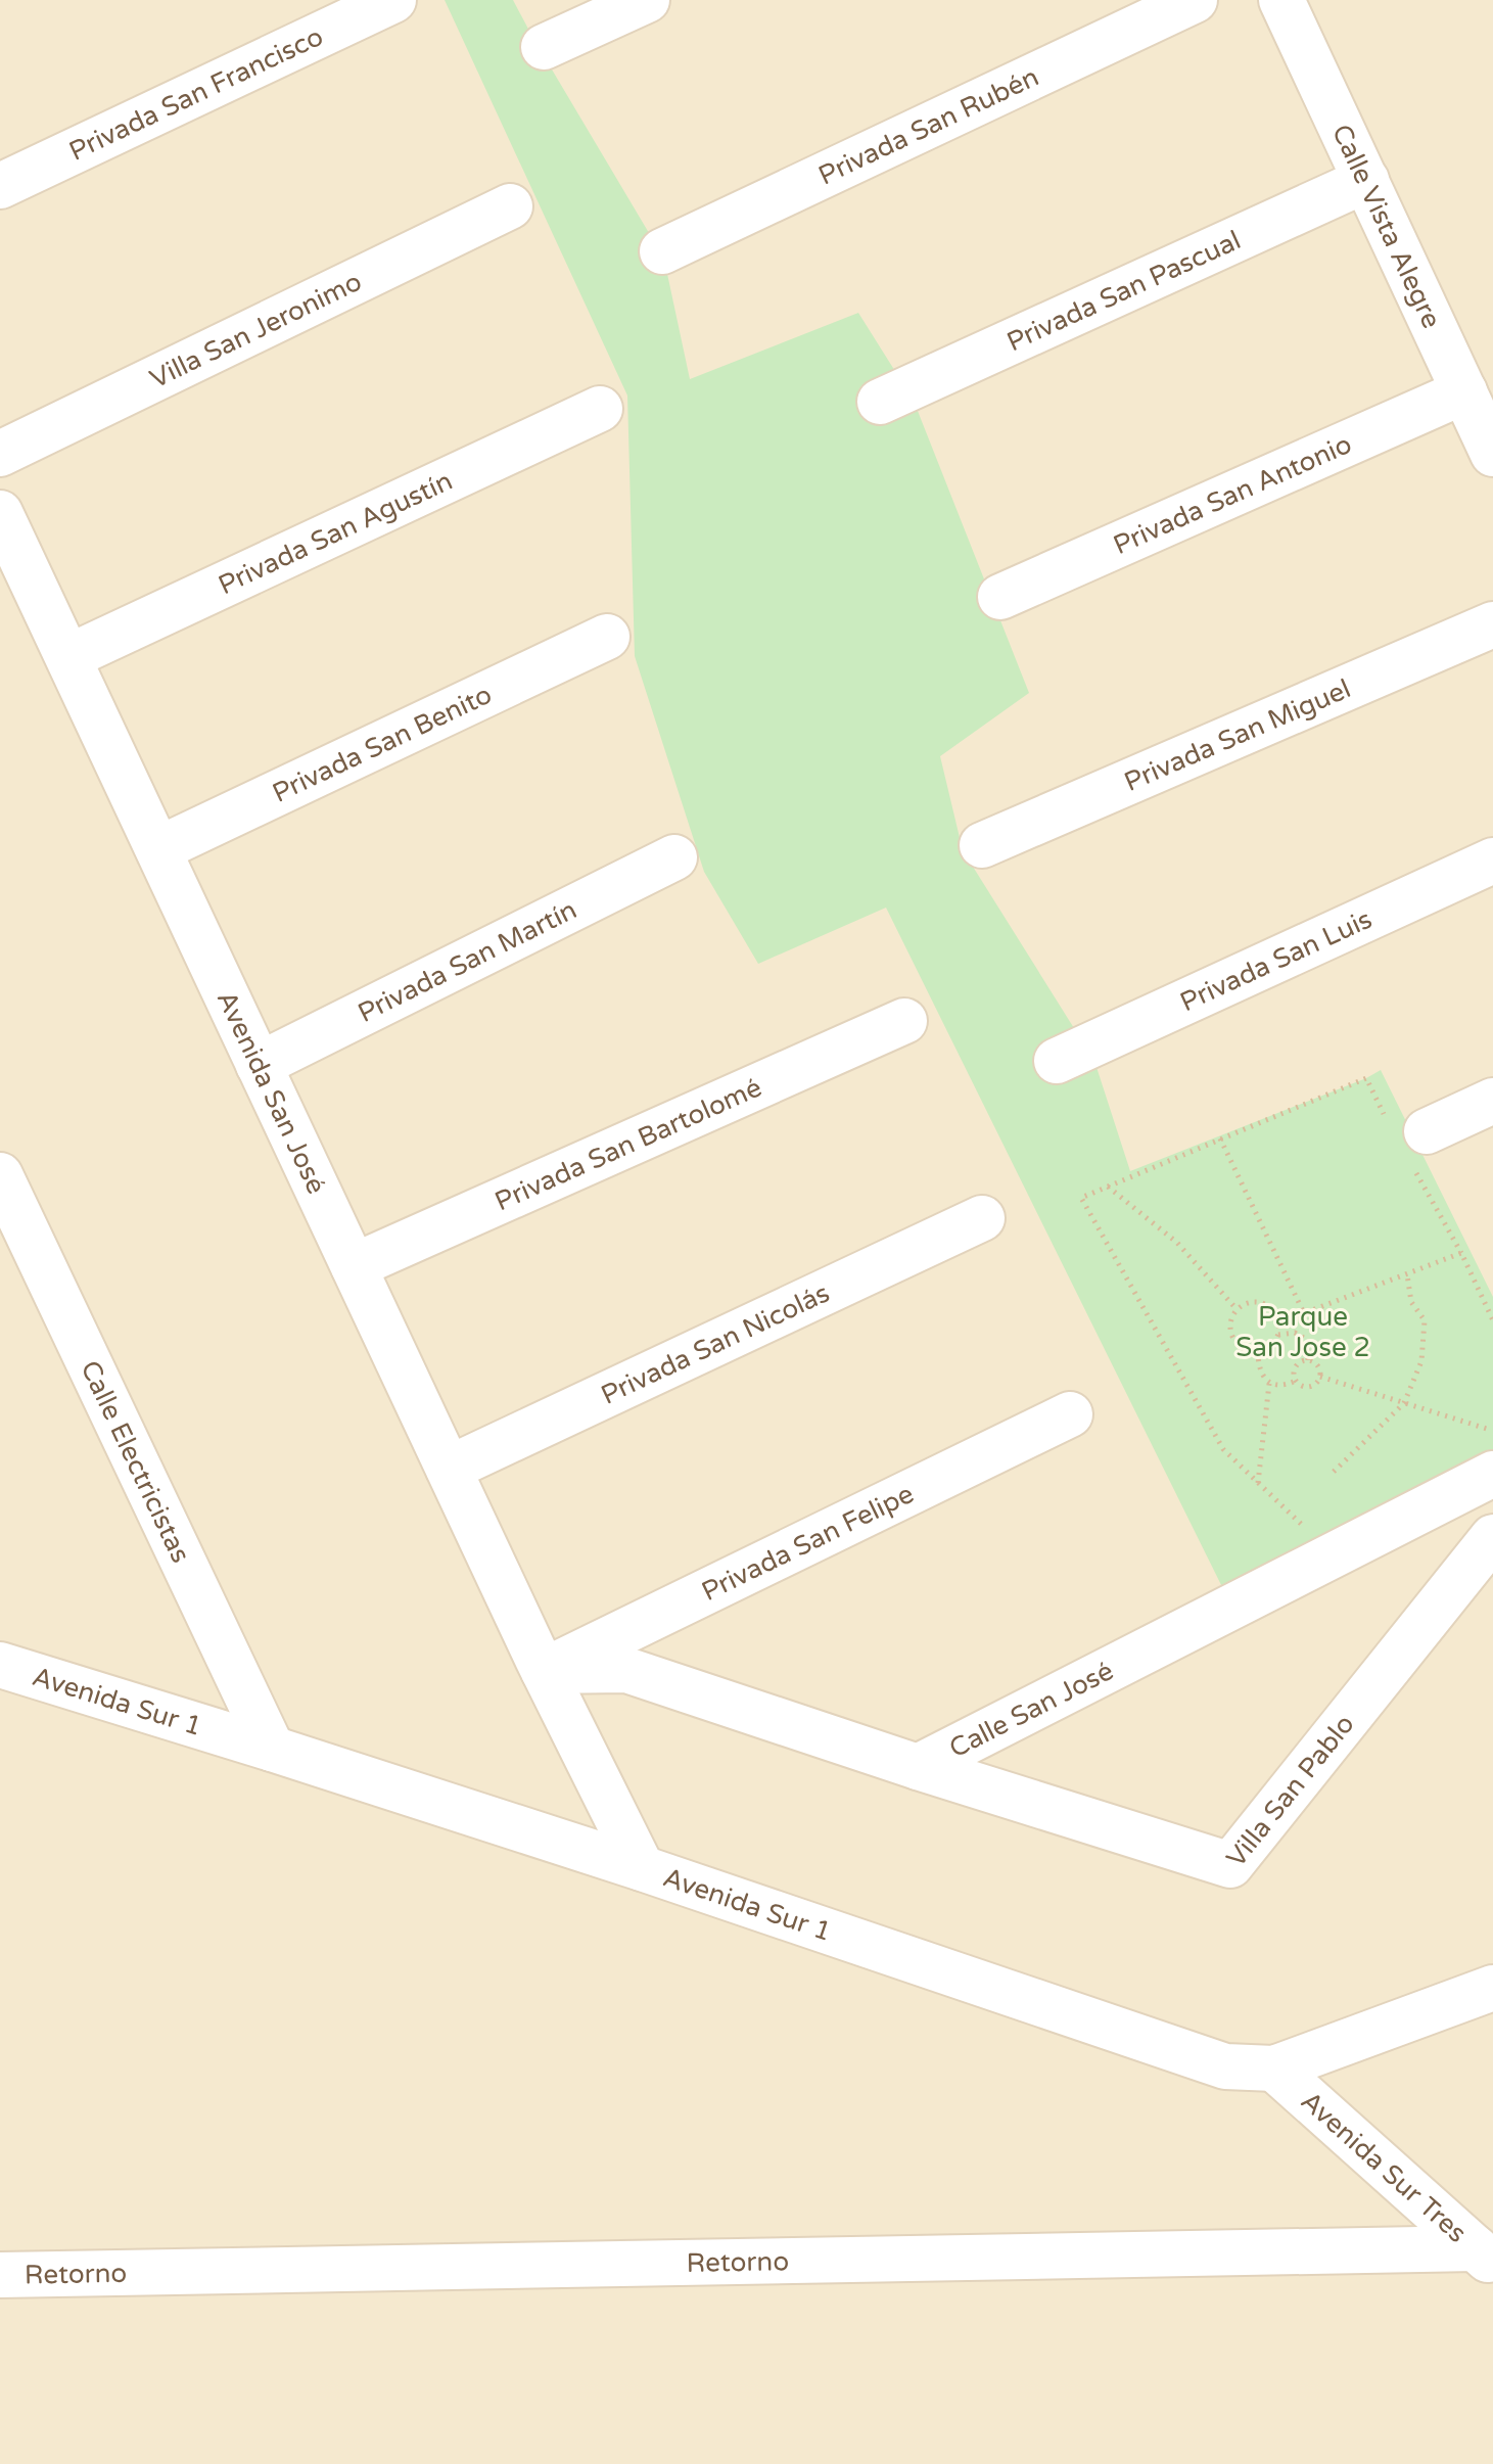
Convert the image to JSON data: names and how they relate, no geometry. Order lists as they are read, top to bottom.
{
  "streets": {
    "street": [
      "Privada San Francisco",
      "Privada San Rubén",
      "Calle Vista Alegre",
      "Privada San Pascual",
      "Villa San Jeronimo",
      "Privada San Antonio",
      "Privada San Agustín",
      "Privada San Miguel",
      "Privada San Benito",
      "Privada San Martín",
      "Privada San Luis",
      "Avenida San José",
      "Privada San Bartolomé",
      "Privada San Nicolás",
      "Calle Electricistas",
      "Privada San Felipe",
      "Avenida Sur 1",
      "Calle San José",
      "Villa San Pablo",
      "Avenida Sur Tres",
      "Retorno"
    ]
  },
  "crossings": [
    ["Calle Vista Alegre", "Privada San Pascual"],
    ["Calle Vista Alegre", "Privada San Antonio"],
    ["Privada San Agustín", "Avenida San José"],
    ["Privada San Benito", "Avenida San José"],
    ["Privada San Martín", "Avenida San José"],
    ["Avenida San José", "Privada San Bartolomé"],
    ["Avenida San José", "Privada San Nicolás"],
    ["Avenida San José", "Privada San Felipe"],
    ["Avenida San José", "Avenida Sur 1"],
    ["Avenida San José", "Calle San José"],
    ["Calle Electricistas", "Avenida Sur 1"],
    ["Privada San Felipe", "Calle San José"],
    ["Avenida Sur 1", "Avenida Sur Tres"],
    ["Calle San José", "Villa San Pablo"],
    ["Avenida Sur Tres", "Retorno"]
  ],
  "parks": ["Parque San Jose 2"]
}
